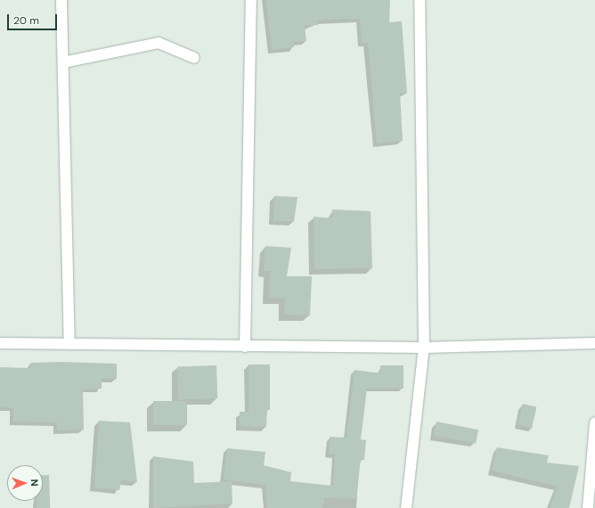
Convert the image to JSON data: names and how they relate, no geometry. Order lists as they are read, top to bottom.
{
  "scale_bar": "20 m",
  "north": "right"
}
